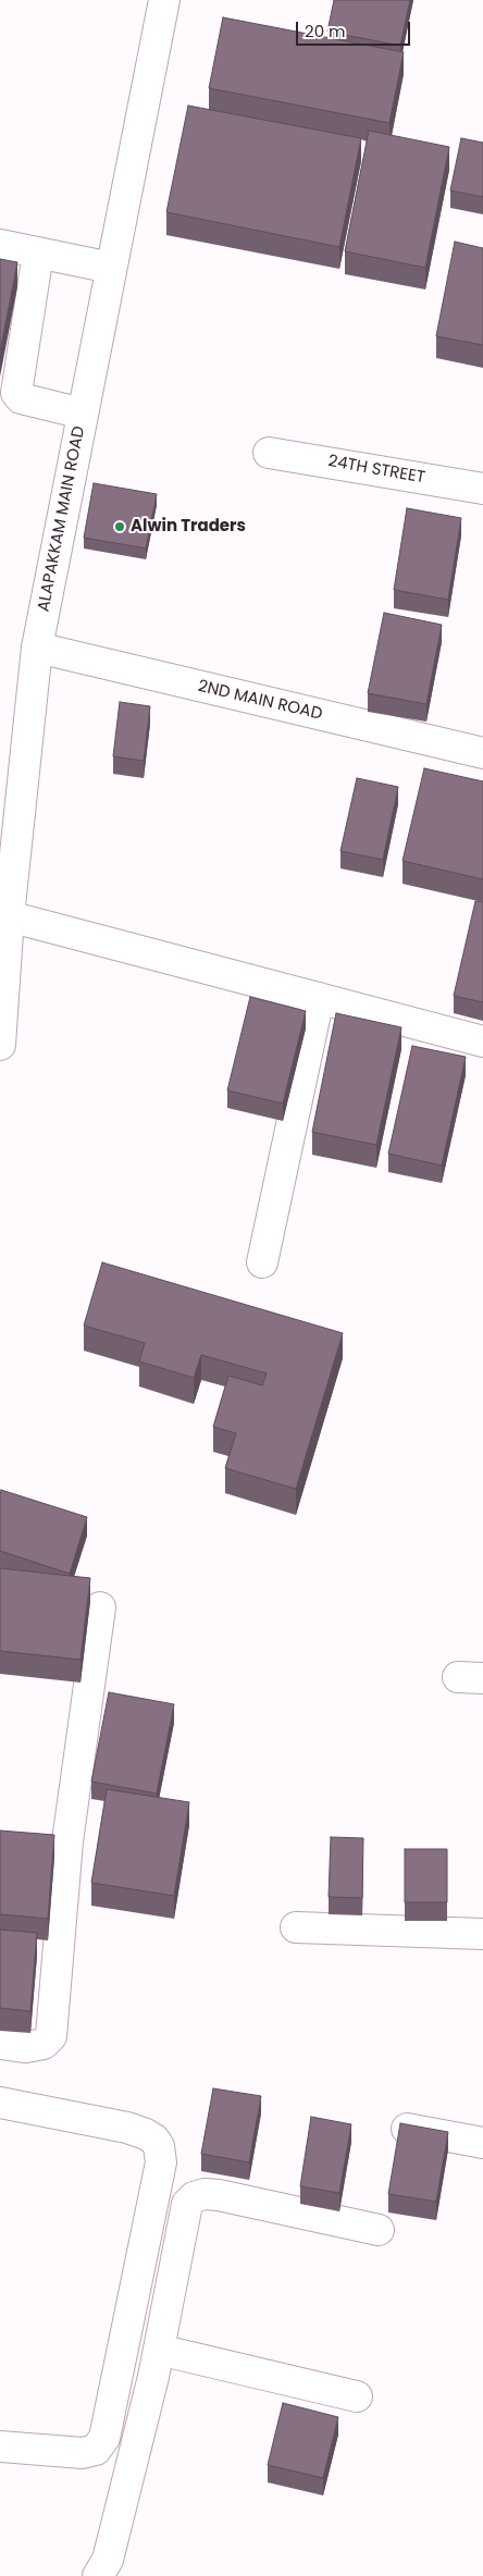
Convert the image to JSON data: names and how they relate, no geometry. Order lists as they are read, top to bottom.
{
  "streets": {
    "street": ["24TH STREET", "ALAPAKKAM MAIN ROAD", "2ND MAIN ROAD"]
  },
  "crossings": [
    ["ALAPAKKAM MAIN ROAD", "2ND MAIN ROAD"]
  ],
  "places": ["Alwin Traders"],
  "scale_bar": "20 m"
}
